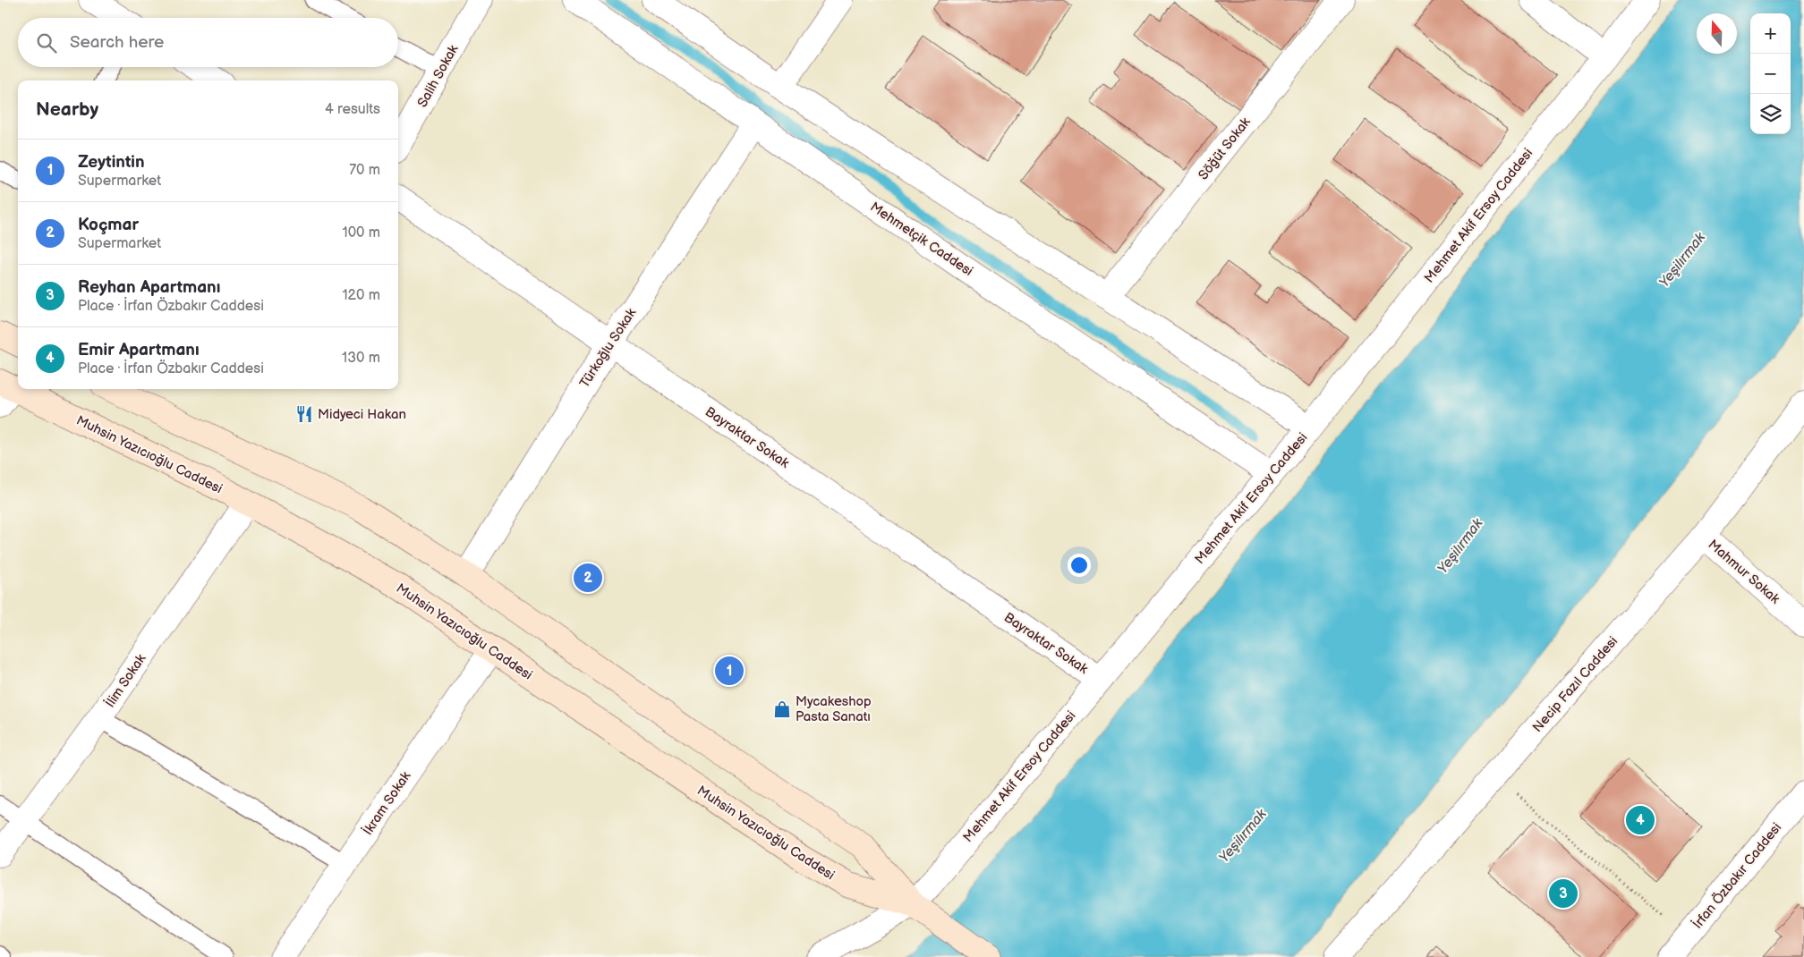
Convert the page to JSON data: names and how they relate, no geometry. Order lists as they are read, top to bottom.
{
  "streets": {
    "main road": ["Muhsin Yazıcıoğlu Caddesi"],
    "street": [
      "Salih Sokak",
      "Söğüt Sokak",
      "Mehmet Akif Ersoy Caddesi",
      "Mehmetçik Caddesi",
      "Türkoğlu Sokak",
      "Bayraktar Sokak",
      "Mahmur Sokak",
      "İlim Sokak",
      "Necip Fazıl Caddesi",
      "İkram Sokak",
      "İrfan Özbakır Caddesi"
    ]
  },
  "crossings": [
    ["Mehmet Akif Ersoy Caddesi", "Mehmetçik Caddesi"],
    ["Mehmet Akif Ersoy Caddesi", "Bayraktar Sokak"],
    ["Mehmet Akif Ersoy Caddesi", "Muhsin Yazıcıoğlu Caddesi"],
    ["Mehmetçik Caddesi", "Türkoğlu Sokak"],
    ["Türkoğlu Sokak", "Bayraktar Sokak"],
    ["Muhsin Yazıcıoğlu Caddesi", "İlim Sokak"],
    ["Muhsin Yazıcıoğlu Caddesi", "İkram Sokak"],
    ["Mahmur Sokak", "Necip Fazıl Caddesi"]
  ],
  "water": ["Yeşilırmak"],
  "places": {
    "restaurant": ["Midyeci Hakan"],
    "shop": ["Mycakeshop Pasta Sanatı"]
  },
  "north": "top",
  "page": {
    "map_buttons": ["+", "−"],
    "search": "Search here",
    "heading": ["Nearby", "4 results"],
    "list": [
      {
        "mark": "1",
        "name": "Zeytintin",
        "note": "Supermarket",
        "value": "70 m"
      },
      {
        "mark": "2",
        "name": "Koçmar",
        "note": "Supermarket",
        "value": "100 m"
      },
      {
        "mark": "3",
        "name": "Reyhan Apartmanı",
        "note": "Place · İrfan Özbakır Caddesi",
        "value": "120 m"
      },
      {
        "mark": "4",
        "name": "Emir Apartmanı",
        "note": "Place · İrfan Özbakır Caddesi",
        "value": "130 m"
      }
    ],
    "pins": [
      "2",
      "1",
      "4",
      "3"
    ]
  }
}
